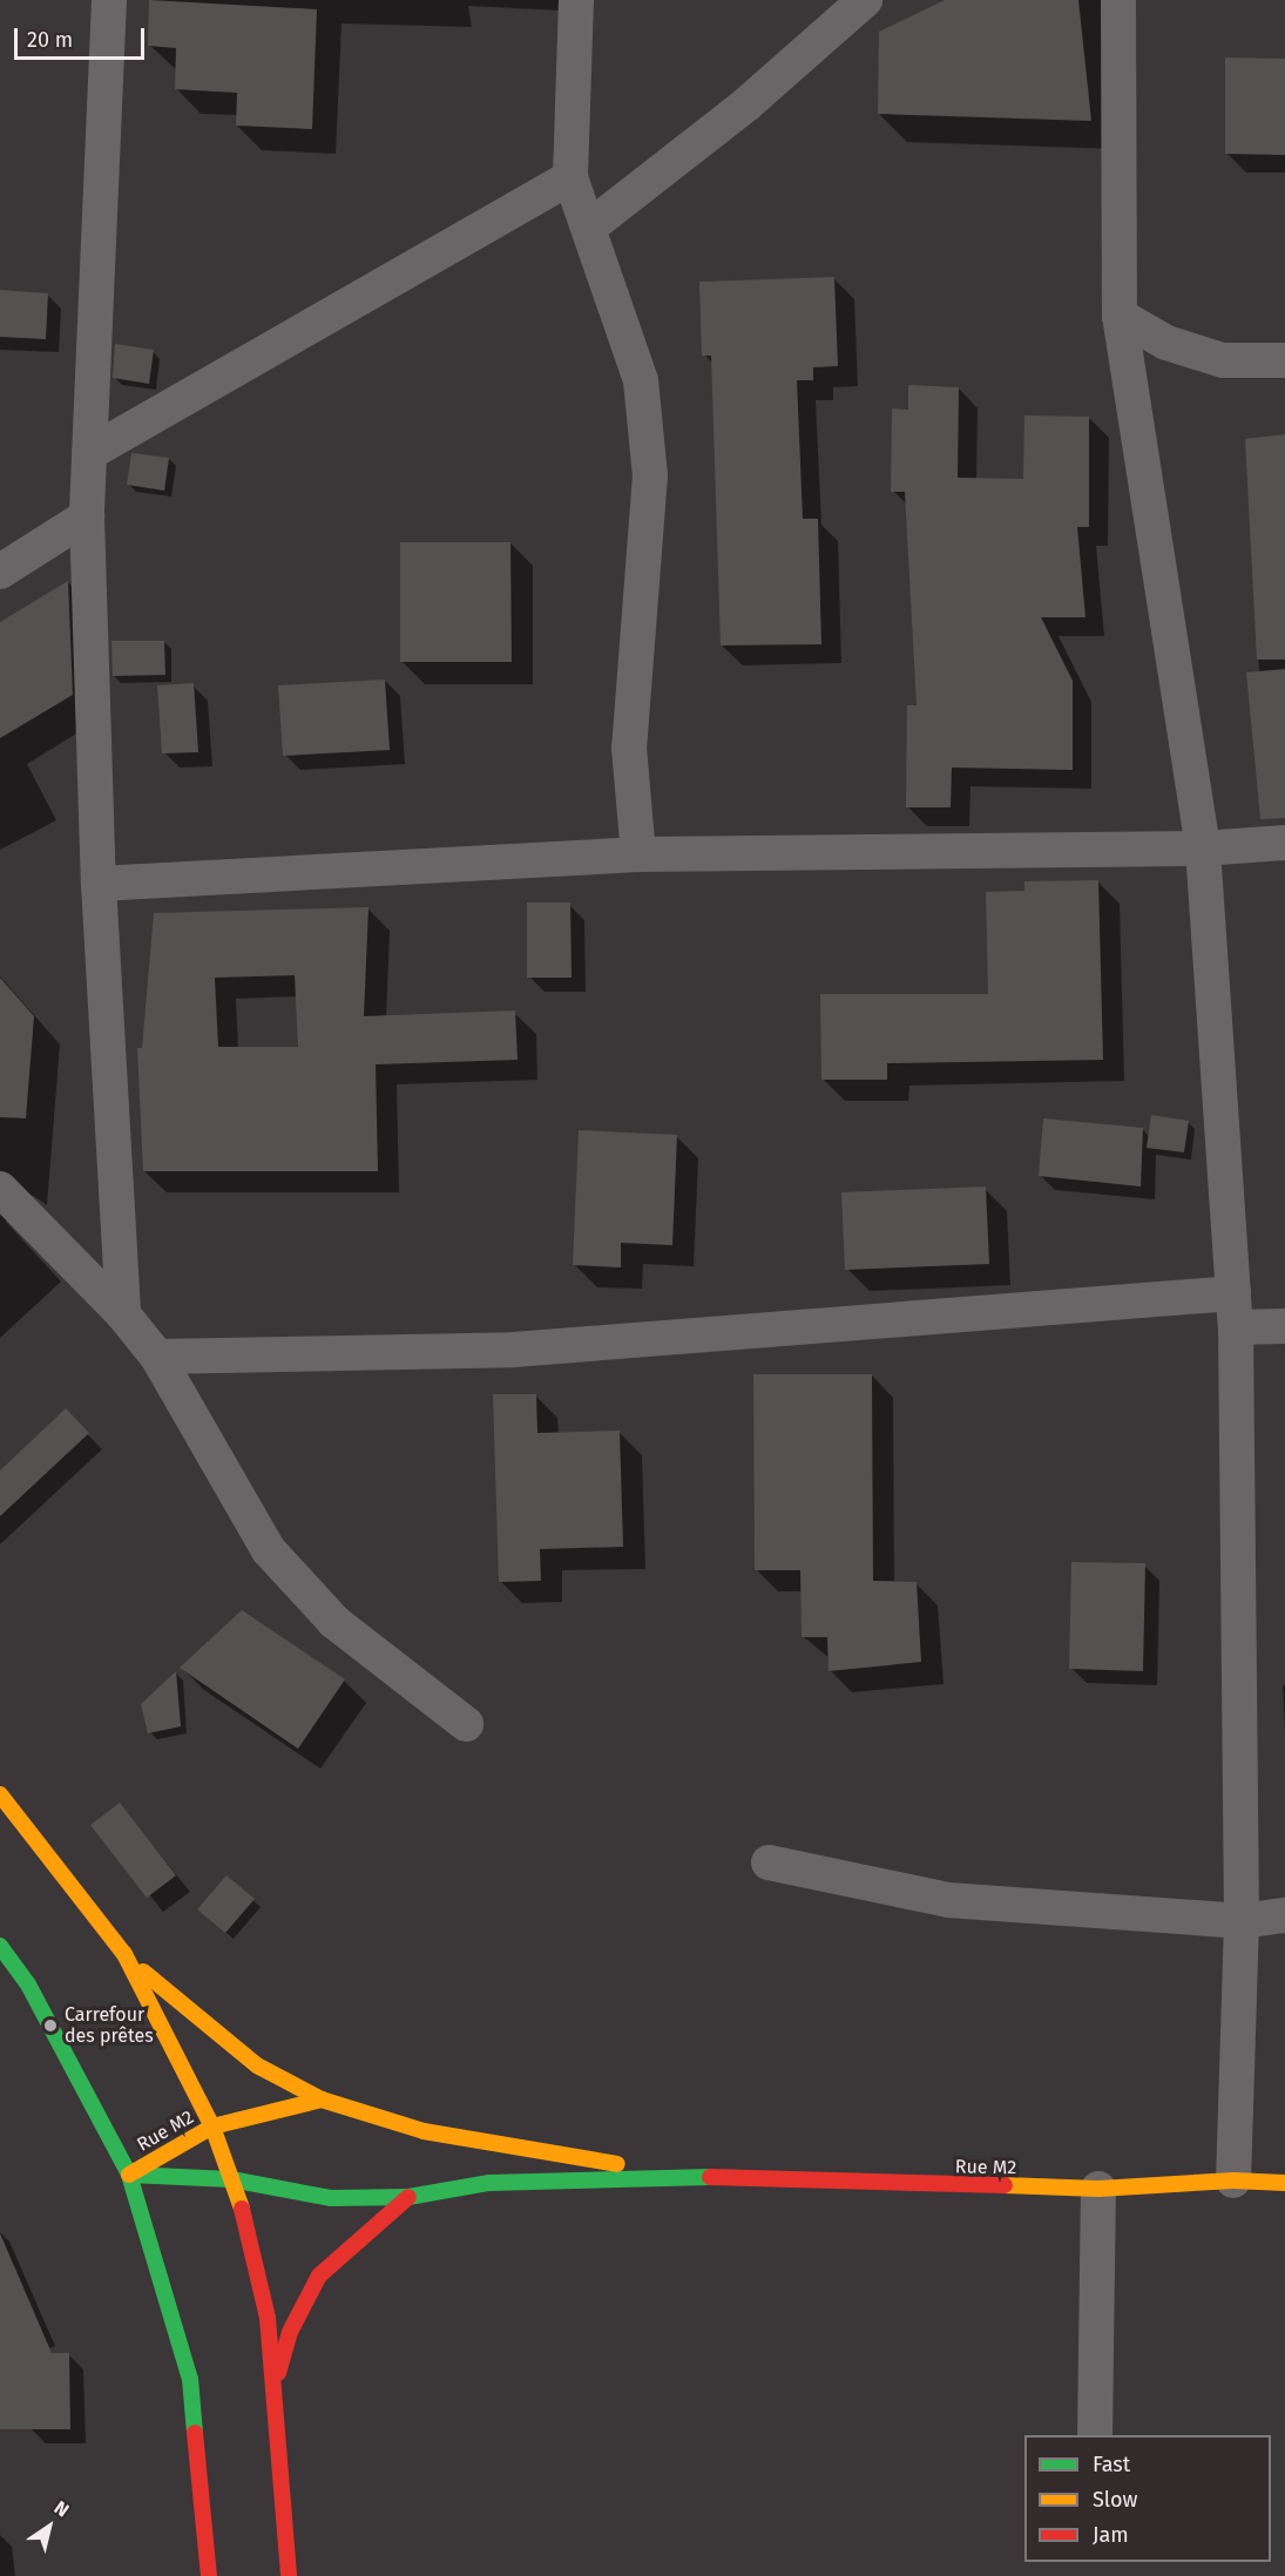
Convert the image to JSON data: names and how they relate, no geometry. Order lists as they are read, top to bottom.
{
  "streets": {
    "main road": ["Rue M2"]
  },
  "places": ["Carrefour des prêtes"],
  "legend": ["Fast", "Slow", "Jam"],
  "scale_bar": "20 m",
  "north": "top right"
}
